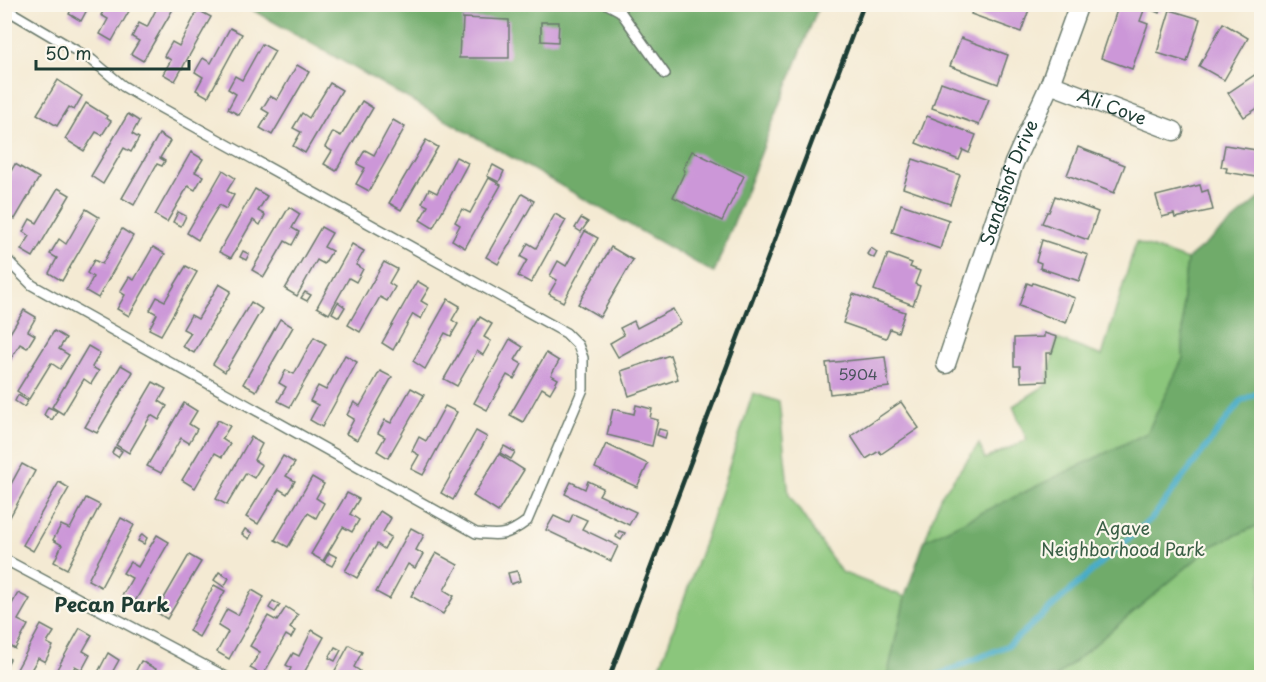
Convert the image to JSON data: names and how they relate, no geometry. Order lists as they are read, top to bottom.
{
  "streets": {
    "street": ["Ali Cove", "Sandshof Drive"]
  },
  "crossings": [
    ["Ali Cove", "Sandshof Drive"]
  ],
  "districts": ["Pecan Park"],
  "parks": ["Agave Neighborhood Park"],
  "house_numbers": ["5904"],
  "scale_bar": "50 m"
}
